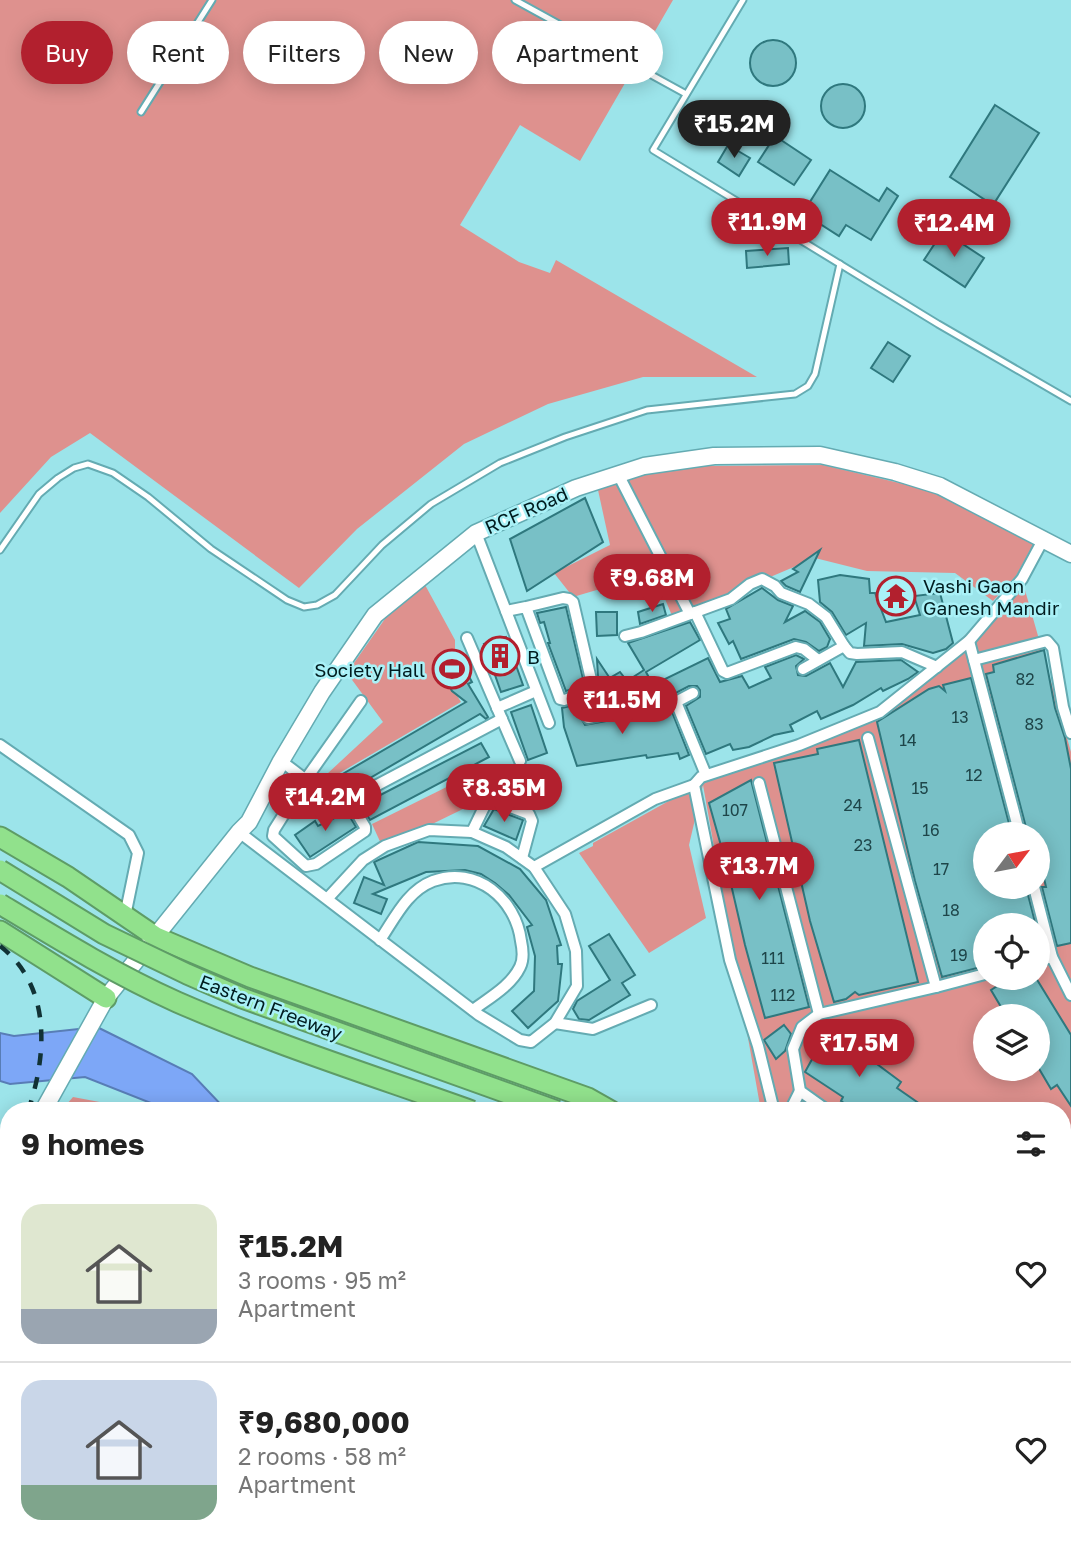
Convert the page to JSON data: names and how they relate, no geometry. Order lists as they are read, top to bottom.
{
  "streets": {
    "highway": ["Eastern Freeway"],
    "street": ["RCF Road"]
  },
  "places": {
    "temple": ["Vashi Gaon Ganesh Mandir"],
    "building": ["B"],
    "sports": ["Society Hall"]
  },
  "house_numbers": [
    "82",
    "13",
    "83",
    "14",
    "12",
    "15",
    "24",
    "107",
    "16",
    "23",
    "17",
    "18",
    "19",
    "111",
    "112"
  ],
  "north": "top right",
  "page": {
    "chip": [
      "Buy",
      "Rent",
      "Filters",
      "New",
      "Apartment"
    ],
    "price": [
      "₹15.2M",
      "₹11.9M",
      "₹12.4M",
      "₹9.68M",
      "₹11.5M",
      "₹8.35M",
      "₹14.2M",
      "₹13.7M",
      "₹17.5M"
    ],
    "heading": "9 homes",
    "list": [
      {
        "name": "₹15.2M",
        "note": "3 rooms · 95 m² · Apartment"
      },
      {
        "name": "₹9,680,000",
        "note": "2 rooms · 58 m² · Apartment"
      }
    ]
  }
}
